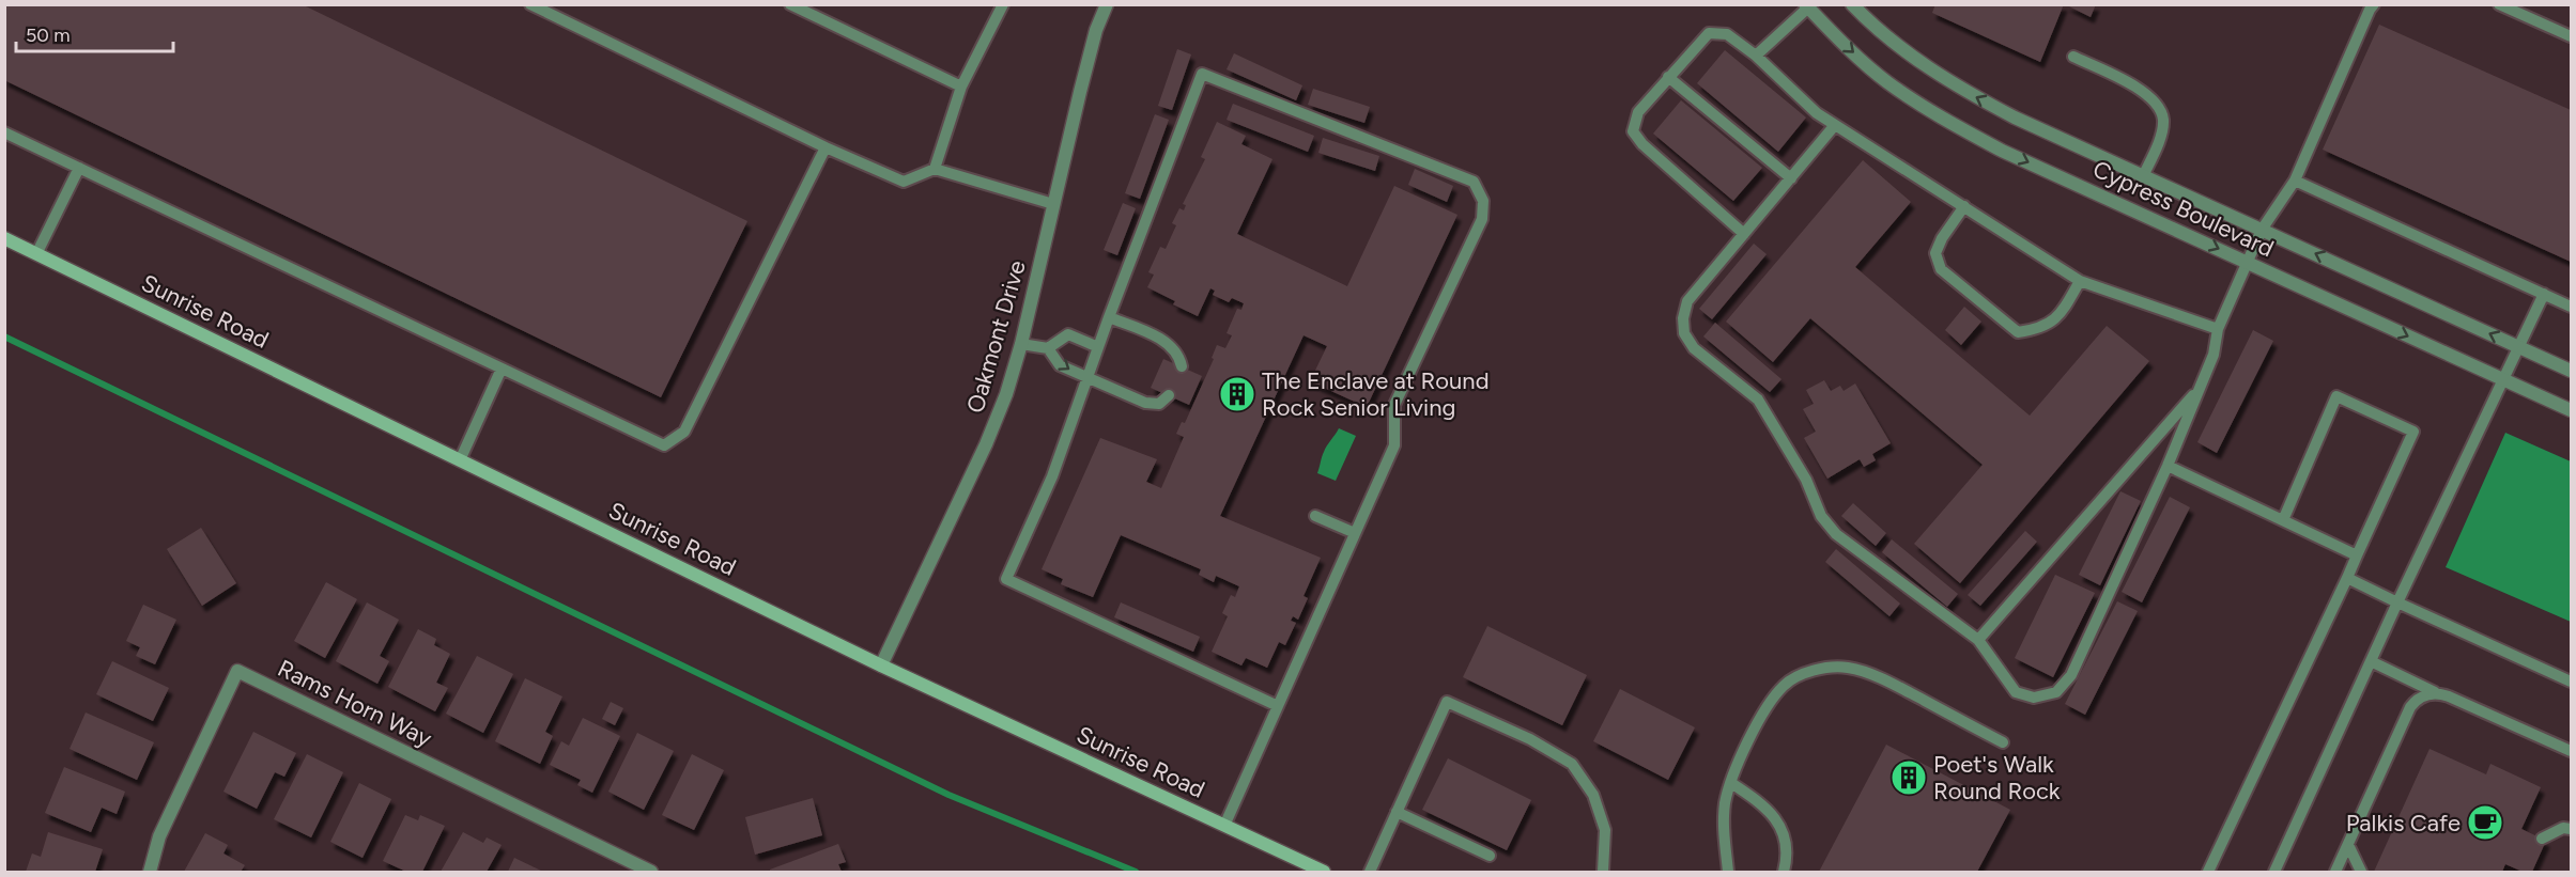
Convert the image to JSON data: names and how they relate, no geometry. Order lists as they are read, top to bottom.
{
  "streets": {
    "main road": ["Sunrise Road"],
    "street": ["Cypress Boulevard", "Oakmont Drive", "Rams Horn Way"]
  },
  "crossings": [
    ["Sunrise Road", "Oakmont Drive"]
  ],
  "places": {
    "building": ["The Enclave at Round Rock Senior Living", "Poet's Walk Round Rock"],
    "cafe": ["Palkis Cafe"]
  },
  "scale_bar": "50 m"
}
